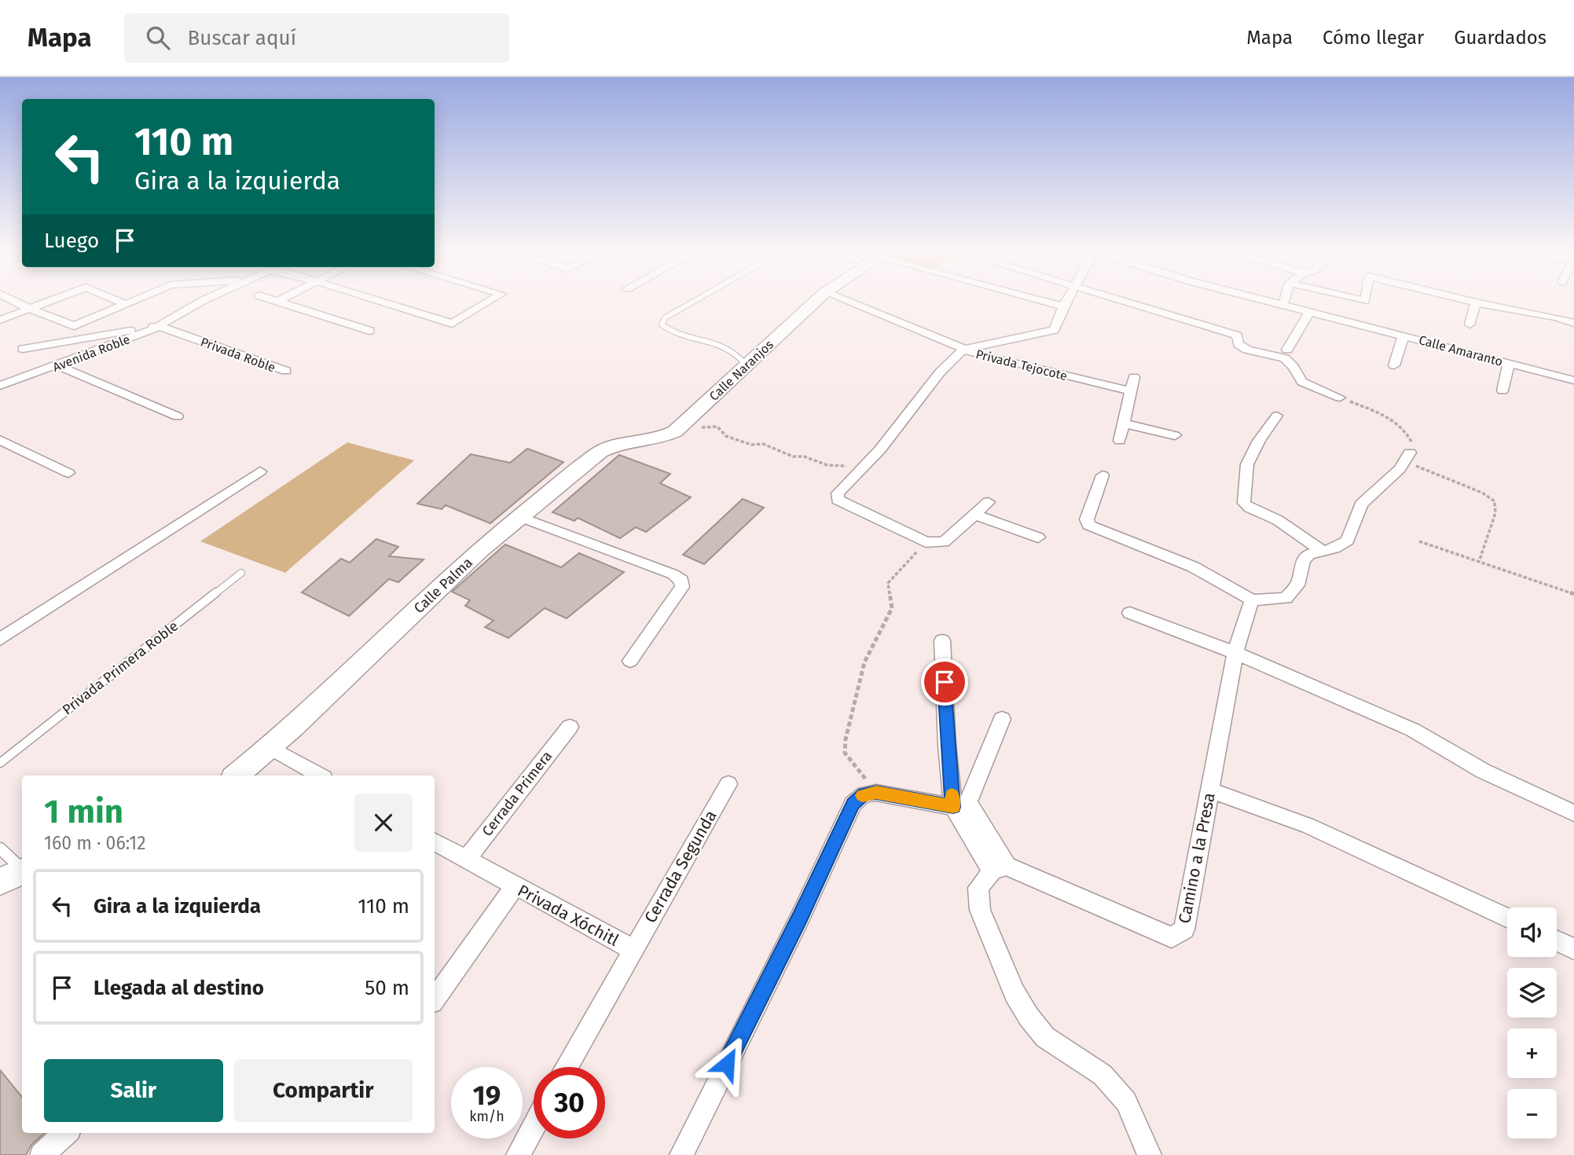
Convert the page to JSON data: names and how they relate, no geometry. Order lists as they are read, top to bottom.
{
  "streets": {
    "street": [
      "Calle Amaranto",
      "Avenida Roble",
      "Privada Roble",
      "Privada Tejocote",
      "Calle Naranjos",
      "Calle Palma",
      "Cerrada Primera",
      "Camino a la Presa",
      "Cerrada Segunda",
      "Privada Xóchitl"
    ],
    "lane": ["Privada Primera Roble"]
  },
  "crossings": [
    ["Avenida Roble", "Privada Roble"],
    ["Calle Naranjos", "Calle Palma"],
    ["Cerrada Primera", "Privada Xóchitl"],
    ["Cerrada Segunda", "Privada Xóchitl"]
  ],
  "page": {
    "header": "Mapa",
    "search": "Buscar aquí",
    "nav": ["Mapa", "Cómo llegar", "Guardados"],
    "turn": ["110 m", "Gira a la izquierda"],
    "then": "Luego",
    "heading": ["1 min", "160 m · 06:12"],
    "list": [
      {
        "name": "Gira a la izquierda",
        "value": "110 m"
      },
      {
        "name": "Llegada al destino",
        "value": "50 m"
      }
    ],
    "map_buttons": ["+", "−"],
    "buttons": ["Salir", "Compartir"],
    "speed": "19 km/h",
    "limit": "30"
  }
}
